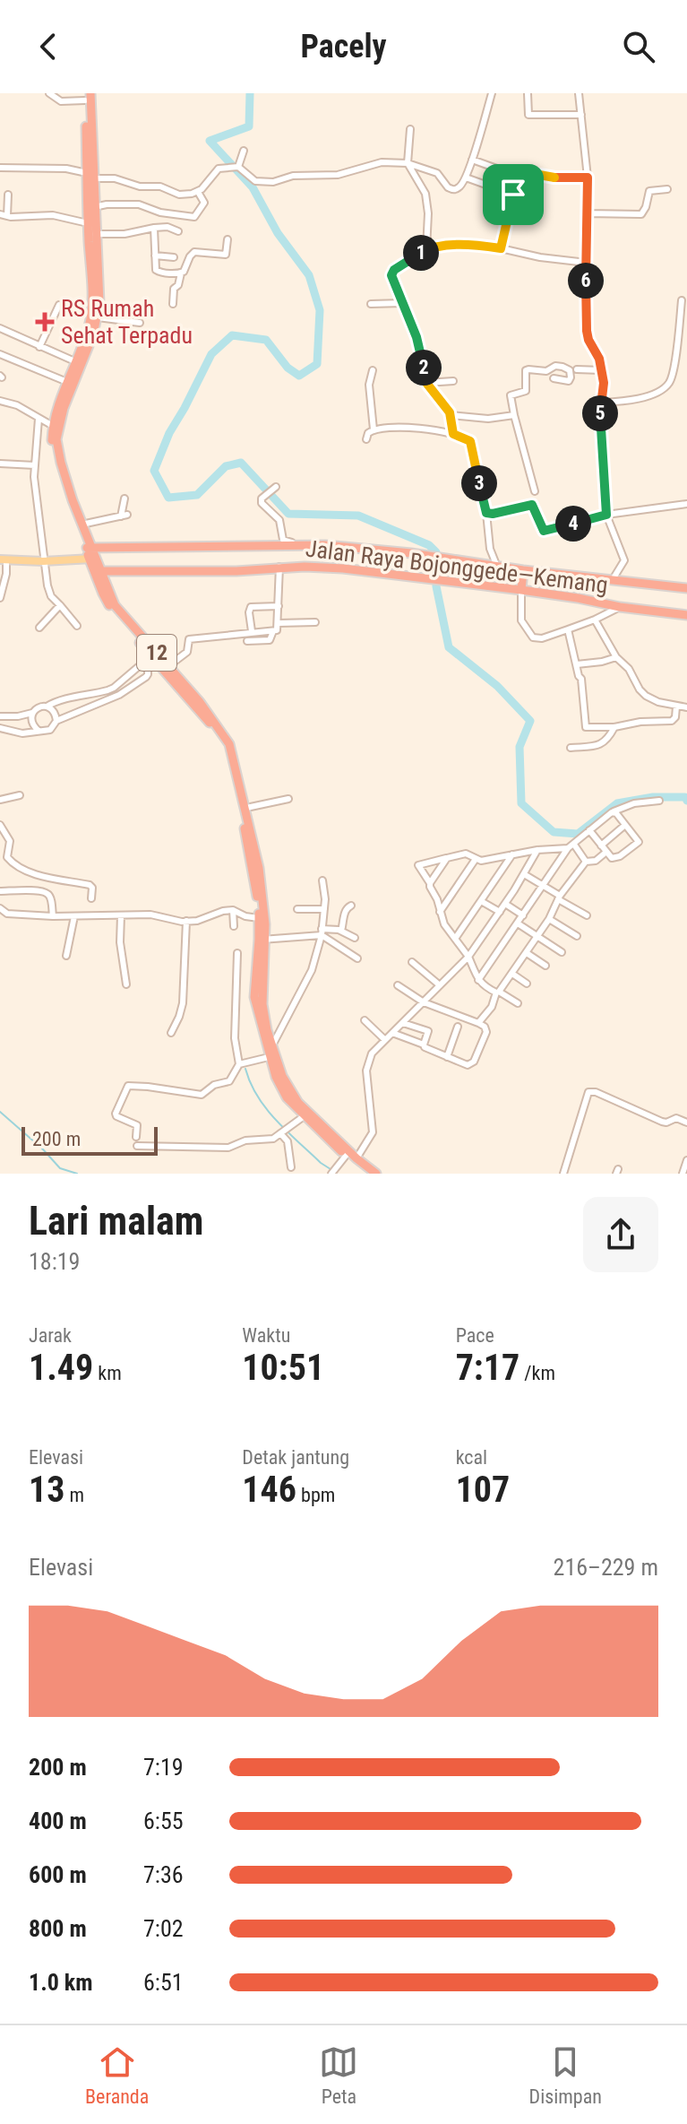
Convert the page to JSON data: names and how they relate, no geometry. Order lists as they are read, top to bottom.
{
  "streets": {
    "highway": ["Jalan Raya Bojonggede—Kemang", "12"]
  },
  "crossings": [
    ["Jalan Raya Bojonggede—Kemang", "12"]
  ],
  "places": {
    "health": ["RS Rumah Sehat Terpadu"]
  },
  "scale_bar": "200 m",
  "page": {
    "header": "Pacely",
    "pins": [
      "1",
      "6",
      "2",
      "5",
      "3",
      "4"
    ],
    "scale": "200 m",
    "heading": ["Lari malam", "18:19"],
    "stats": [
      ["Jarak", "1.49 km"],
      ["Waktu", "10:51"],
      ["Pace", "7:17 /km"],
      ["Elevasi", "13 m"],
      ["Detak jantung", "146 bpm"],
      ["kcal", "107"]
    ],
    "chart": ["Elevasi", "216–229 m"],
    "list": [
      {
        "name": "200 m",
        "note": "7:19"
      },
      {
        "name": "400 m",
        "note": "6:55"
      },
      {
        "name": "600 m",
        "note": "7:36"
      },
      {
        "name": "800 m",
        "note": "7:02"
      },
      {
        "name": "1.0 km",
        "note": "6:51"
      }
    ],
    "tabs": ["Beranda", "Peta", "Disimpan"]
  }
}
